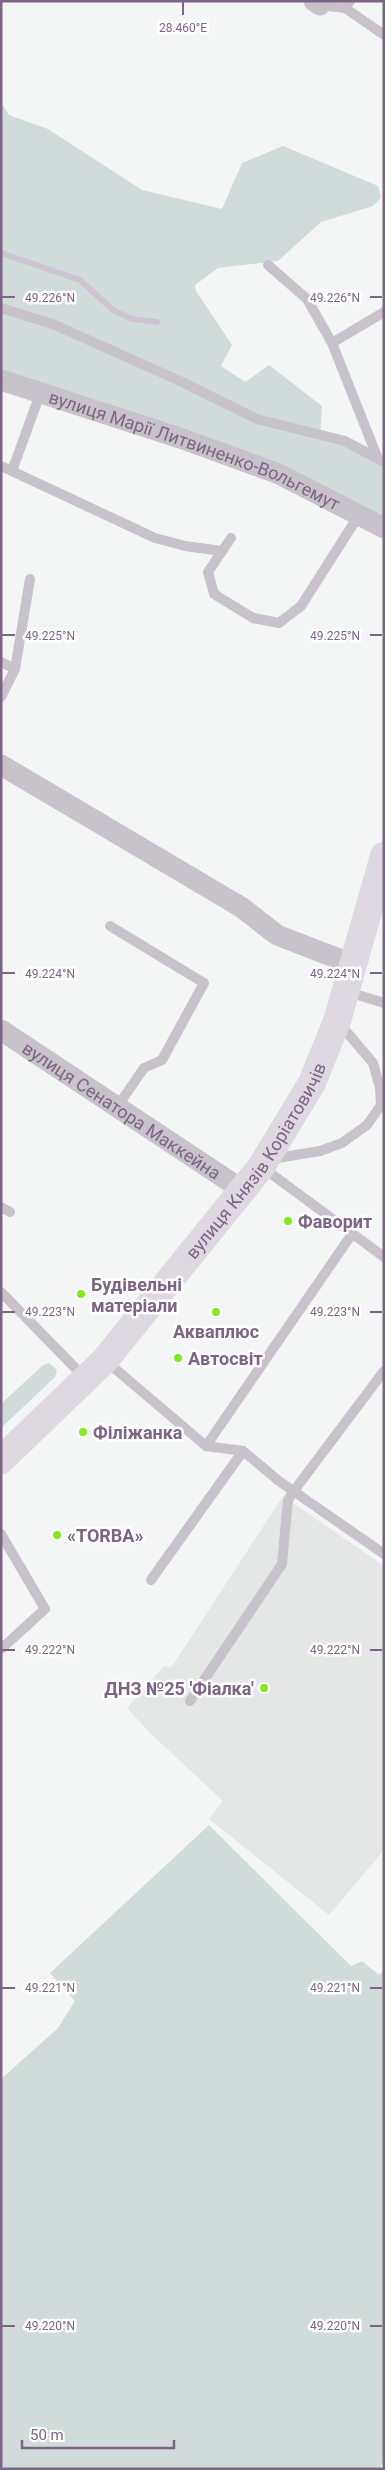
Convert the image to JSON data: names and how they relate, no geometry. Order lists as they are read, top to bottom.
{
  "streets": {
    "main road": ["вулиця Князів Коріатовичів"],
    "street": ["вулиця Марії Литвиненко-Вольгемут", "вулиця Сенатора Маккейна"]
  },
  "crossings": [
    ["вулиця Сенатора Маккейна", "вулиця Князів Коріатовичів"]
  ],
  "places": [
    "Фаворит",
    "Будівельні матеріали",
    "Акваплюс",
    "Автосвіт",
    "Філіжанка",
    "«TORBA»",
    "ДНЗ №25 'Фіалка'"
  ],
  "scale_bar": "50 m",
  "coordinates": [
    "28.460°E",
    "49.226°N",
    "49.225°N",
    "49.224°N",
    "49.223°N",
    "49.222°N",
    "49.221°N",
    "49.220°N"
  ]
}
